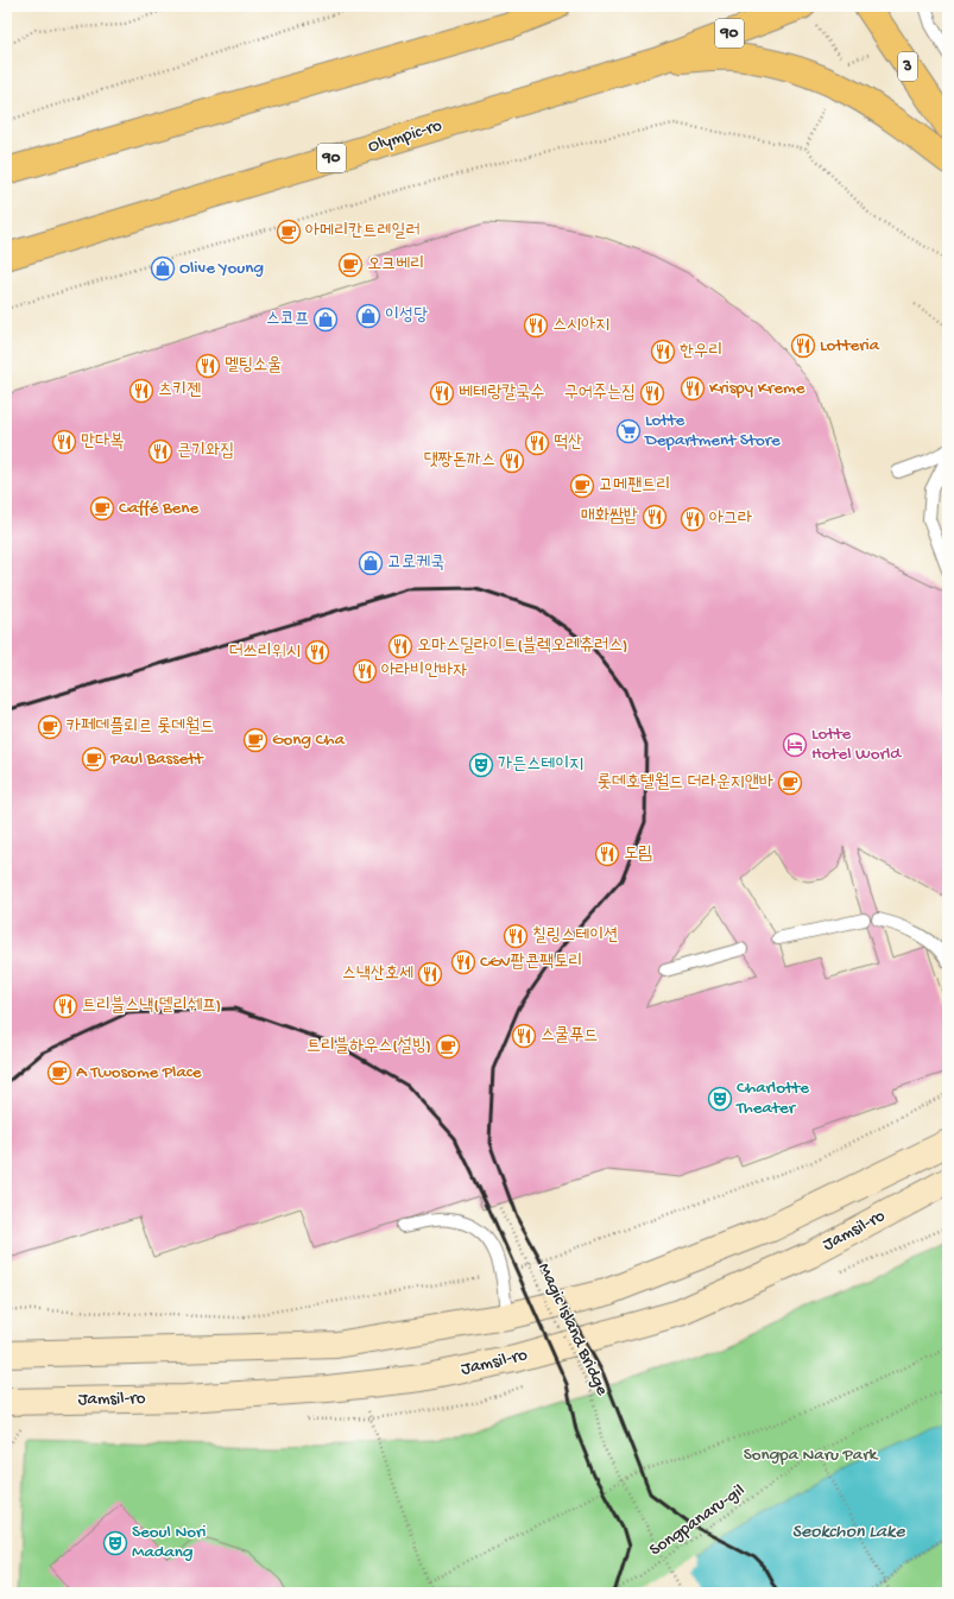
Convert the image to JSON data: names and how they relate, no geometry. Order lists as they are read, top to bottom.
{
  "streets": {
    "main road": ["90", "3", "Olympic-ro"],
    "street": ["Jamsil-ro"],
    "path": ["Magic Island Bridge", "Songpanaru-gil"]
  },
  "water": ["Seokchon Lake"],
  "parks": ["Songpa Naru Park"],
  "places": {
    "cafe": [
      "아메리칸트레일러",
      "오크베리",
      "고메팬트리",
      "Caffé Bene",
      "카페데플뢰르 롯데월드",
      "Gong Cha",
      "Paul Bassett",
      "롯데호텔월드 더라운지앤바",
      "트리블하우스(설빙)",
      "A Twosome Place"
    ],
    "shop": [
      "Olive Young",
      "이성당",
      "스코프",
      "고로케쿡"
    ],
    "restaurant": [
      "스시아지",
      "Lotteria",
      "한우리",
      "멜팅소울",
      "Krispy Kreme",
      "츠키젠",
      "베테랑칼국수",
      "구어주는집",
      "만다복",
      "떡산",
      "큰기와집",
      "댓짱돈까스",
      "매화쌈밥",
      "아그라",
      "오마스딜라이트(블렉오레츄러스)",
      "더쓰리위시",
      "아라비안바자",
      "도림",
      "칠링스테이션",
      "CGV팝콘팩토리",
      "스낵산호세",
      "트리블스낵(델리쉐프)",
      "스쿨푸드"
    ],
    "supermarket": ["Lotte Department Store"],
    "hotel": ["Lotte Hotel World"],
    "theatre": ["가든스테이지", "Charlotte Theater", "Seoul Nori Madang"]
  }
}
